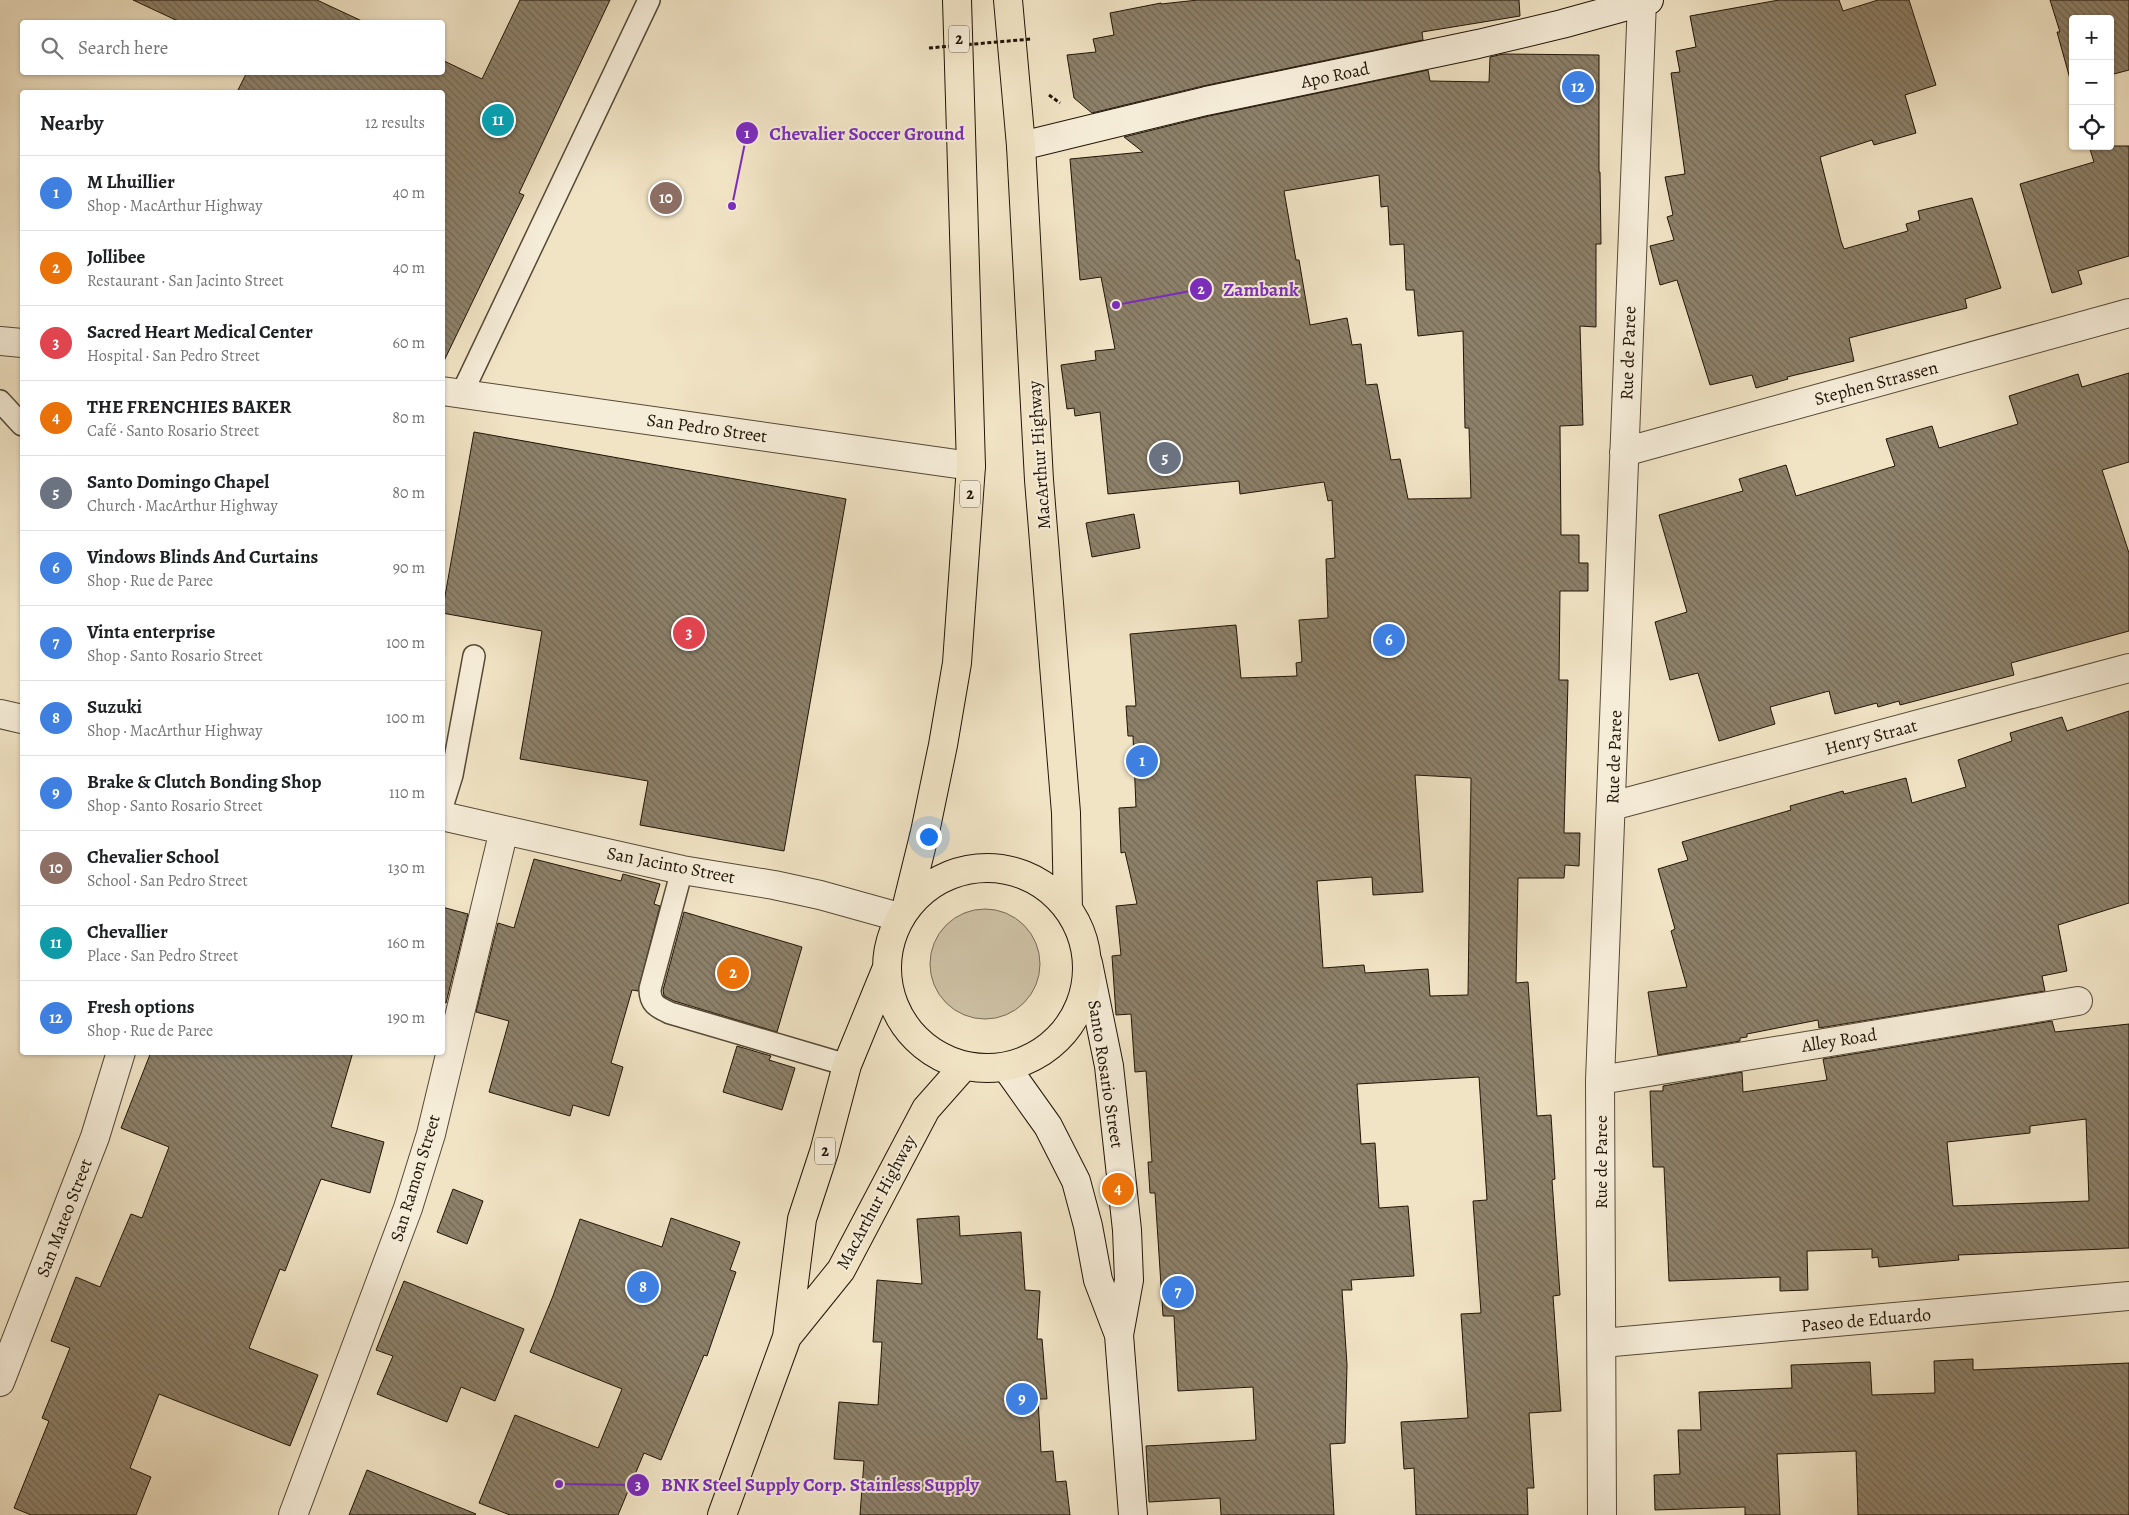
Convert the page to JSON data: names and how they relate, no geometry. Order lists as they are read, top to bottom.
{
  "streets": {
    "highway": ["2", "MacArthur Highway"],
    "street": [
      "Apo Road",
      "Rue de Paree",
      "Stephen Strassen",
      "San Pedro Street",
      "Henry Straat",
      "San Jacinto Street",
      "Alley Road",
      "Santo Rosario Street",
      "San Ramon Street",
      "San Mateo Street",
      "Paseo de Eduardo"
    ]
  },
  "crossings": [
    ["2", "San Pedro Street"],
    ["2", "MacArthur Highway"],
    ["2", "San Jacinto Street"],
    ["2", "Santo Rosario Street"],
    ["Apo Road", "Rue de Paree"],
    ["Apo Road", "MacArthur Highway"],
    ["Rue de Paree", "Stephen Strassen"],
    ["Rue de Paree", "Henry Straat"],
    ["Rue de Paree", "Alley Road"],
    ["Rue de Paree", "Paseo de Eduardo"],
    ["San Jacinto Street", "San Ramon Street"]
  ],
  "places": ["Chevalier Soccer Ground", "Zambank", "BNK Steel Supply Corp. Stainless Supply"],
  "page": {
    "map_buttons": ["+", "−"],
    "search": "Search here",
    "pins": [
      "12",
      "11",
      "10",
      "5",
      "3",
      "6",
      "1",
      "2",
      "4",
      "8",
      "7",
      "9"
    ],
    "heading": ["Nearby", "12 results"],
    "list": [
      {
        "mark": "1",
        "name": "M Lhuillier",
        "note": "Shop · MacArthur Highway",
        "value": "40 m"
      },
      {
        "mark": "2",
        "name": "Jollibee",
        "note": "Restaurant · San Jacinto Street",
        "value": "40 m"
      },
      {
        "mark": "3",
        "name": "Sacred Heart Medical Center",
        "note": "Hospital · San Pedro Street",
        "value": "60 m"
      },
      {
        "mark": "4",
        "name": "THE FRENCHIES BAKER",
        "note": "Café · Santo Rosario Street",
        "value": "80 m"
      },
      {
        "mark": "5",
        "name": "Santo Domingo Chapel",
        "note": "Church · MacArthur Highway",
        "value": "80 m"
      },
      {
        "mark": "6",
        "name": "Vindows Blinds And Curtains",
        "note": "Shop · Rue de Paree",
        "value": "90 m"
      },
      {
        "mark": "7",
        "name": "Vinta enterprise",
        "note": "Shop · Santo Rosario Street",
        "value": "100 m"
      },
      {
        "mark": "8",
        "name": "Suzuki",
        "note": "Shop · MacArthur Highway",
        "value": "100 m"
      },
      {
        "mark": "9",
        "name": "Brake & Clutch Bonding Shop",
        "note": "Shop · Santo Rosario Street",
        "value": "110 m"
      },
      {
        "mark": "10",
        "name": "Chevalier School",
        "note": "School · San Pedro Street",
        "value": "130 m"
      },
      {
        "mark": "11",
        "name": "Chevallier",
        "note": "Place · San Pedro Street",
        "value": "160 m"
      },
      {
        "mark": "12",
        "name": "Fresh options",
        "note": "Shop · Rue de Paree",
        "value": "190 m"
      }
    ]
  }
}
